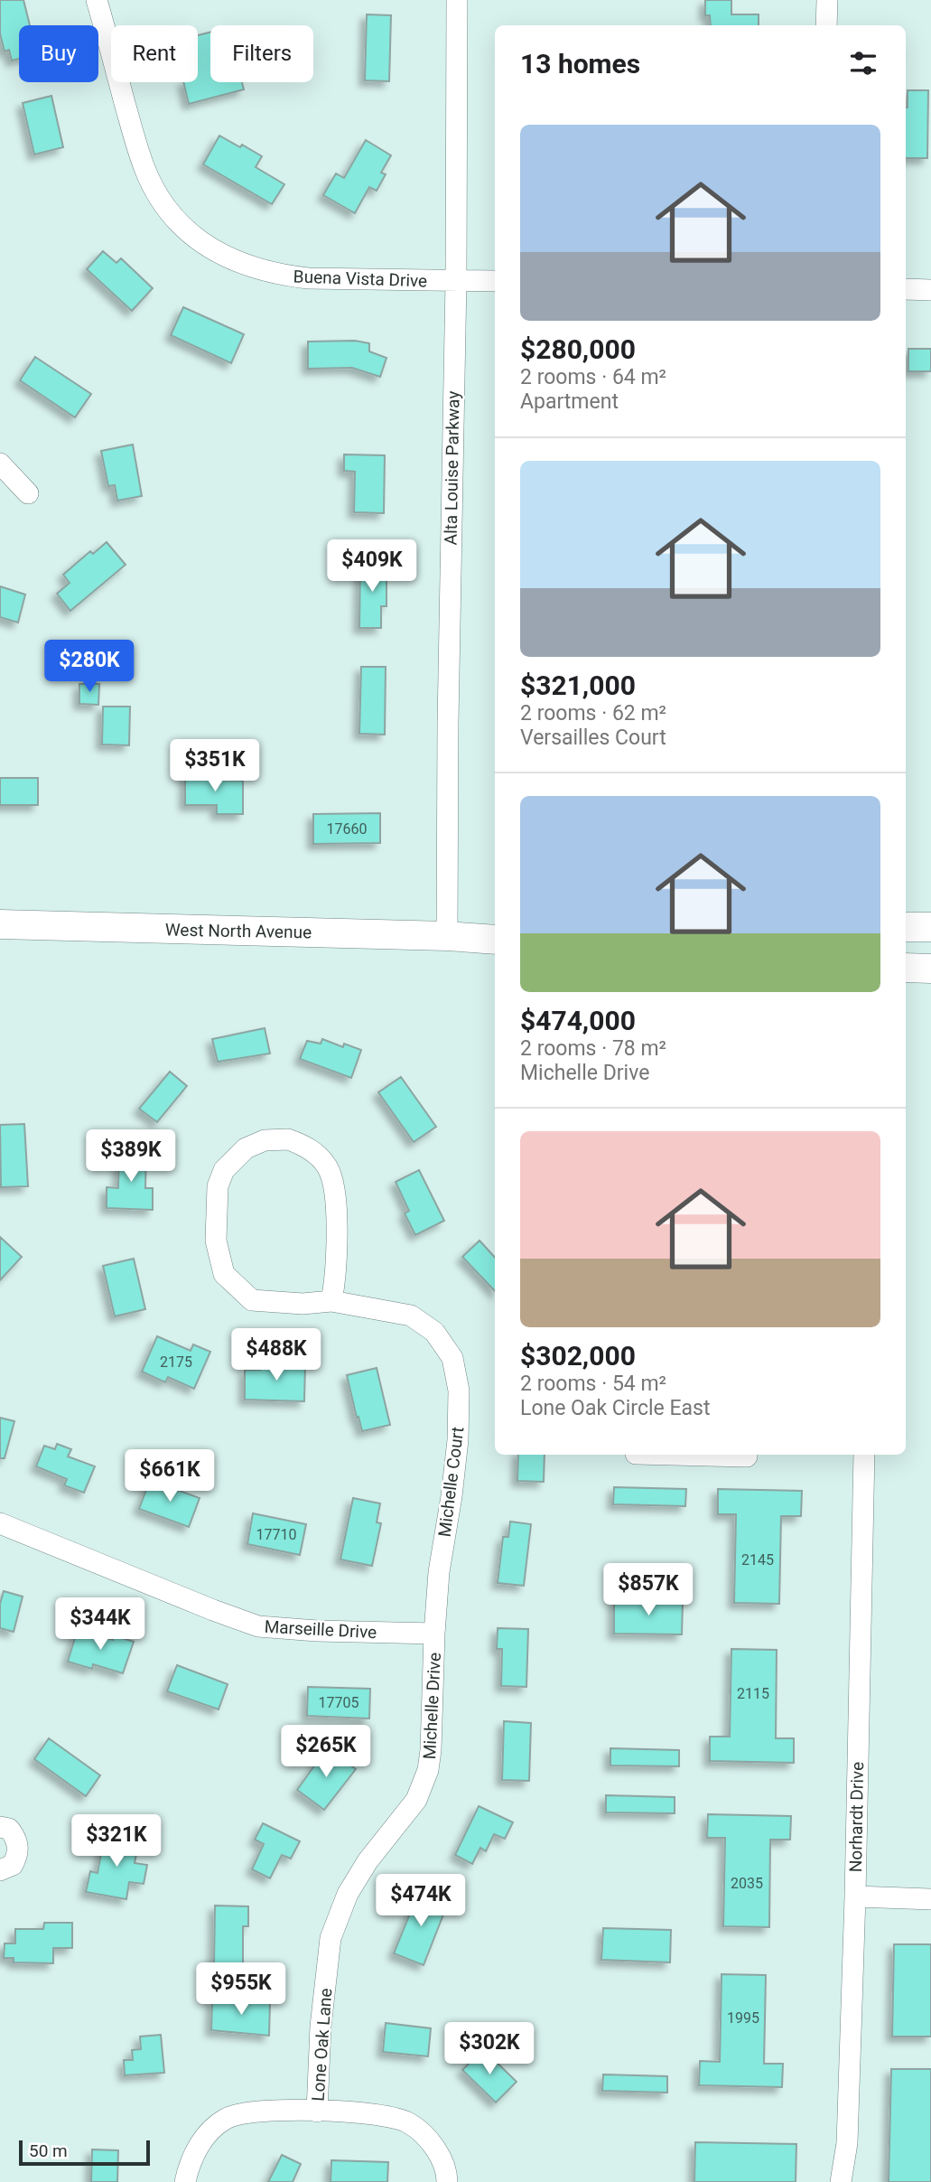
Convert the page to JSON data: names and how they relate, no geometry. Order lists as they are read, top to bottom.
{
  "streets": {
    "main road": ["West North Avenue"],
    "street": [
      "Buena Vista Drive",
      "Alta Louise Parkway",
      "Michelle Court",
      "Marseille Drive",
      "Michelle Drive",
      "Norhardt Drive",
      "Lone Oak Lane"
    ]
  },
  "crossings": [
    ["Buena Vista Drive", "Alta Louise Parkway"],
    ["Alta Louise Parkway", "West North Avenue"],
    ["Michelle Court", "Marseille Drive"],
    ["Michelle Court", "Michelle Drive"],
    ["Marseille Drive", "Michelle Drive"],
    ["Michelle Drive", "Lone Oak Lane"]
  ],
  "house_numbers": [
    "17660",
    "2175",
    "17710",
    "2145",
    "2115",
    "17705",
    "2035",
    "1995"
  ],
  "scale_bar": "50 m",
  "page": {
    "chip": ["Buy", "Rent", "Filters"],
    "heading": "13 homes",
    "list": [
      {
        "name": "$280,000",
        "note": "2 rooms · 64 m² · Apartment"
      },
      {
        "name": "$321,000",
        "note": "2 rooms · 62 m² · Versailles Court"
      },
      {
        "name": "$474,000",
        "note": "2 rooms · 78 m² · Michelle Drive"
      },
      {
        "name": "$302,000",
        "note": "2 rooms · 54 m² · Lone Oak Circle East"
      }
    ],
    "price": [
      "$409K",
      "$280K",
      "$351K",
      "$389K",
      "$488K",
      "$661K",
      "$857K",
      "$344K",
      "$265K",
      "$321K",
      "$474K",
      "$955K",
      "$302K"
    ],
    "scale": "50 m"
  }
}
